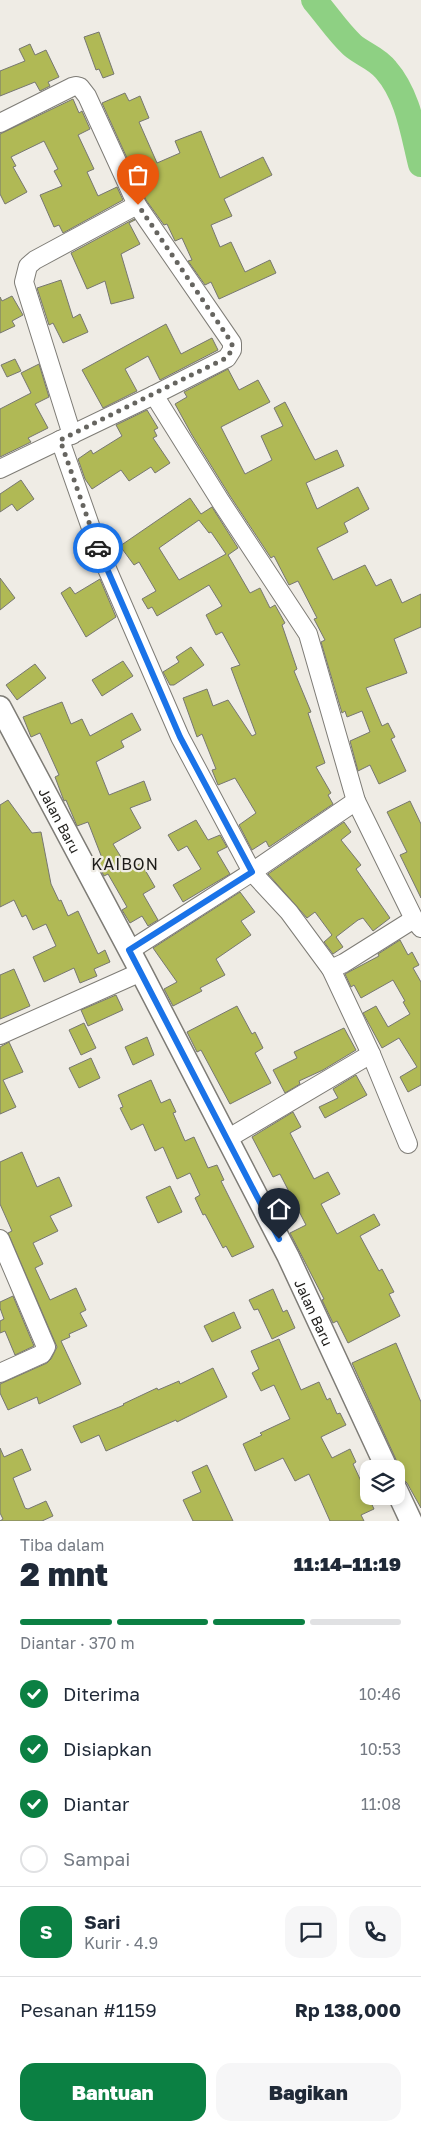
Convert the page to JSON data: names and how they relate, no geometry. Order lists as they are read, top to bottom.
{
  "streets": {
    "street": ["Jalan Baru"]
  },
  "districts": ["KAIBON"],
  "page": {
    "heading": ["2 mnt", "Tiba dalam", "11:14–11:19"],
    "panel": [
      "Sari",
      "Kurir · 4.9",
      "Pesanan #1159",
      "Rp 138,000"
    ],
    "bar": "Diantar · 370 m",
    "list": [
      ["Diterima", "10:46"],
      ["Disiapkan", "10:53"],
      ["Diantar", "11:08"],
      "Sampai"
    ],
    "round": "S",
    "buttons": ["Bantuan", "Bagikan"]
  }
}
